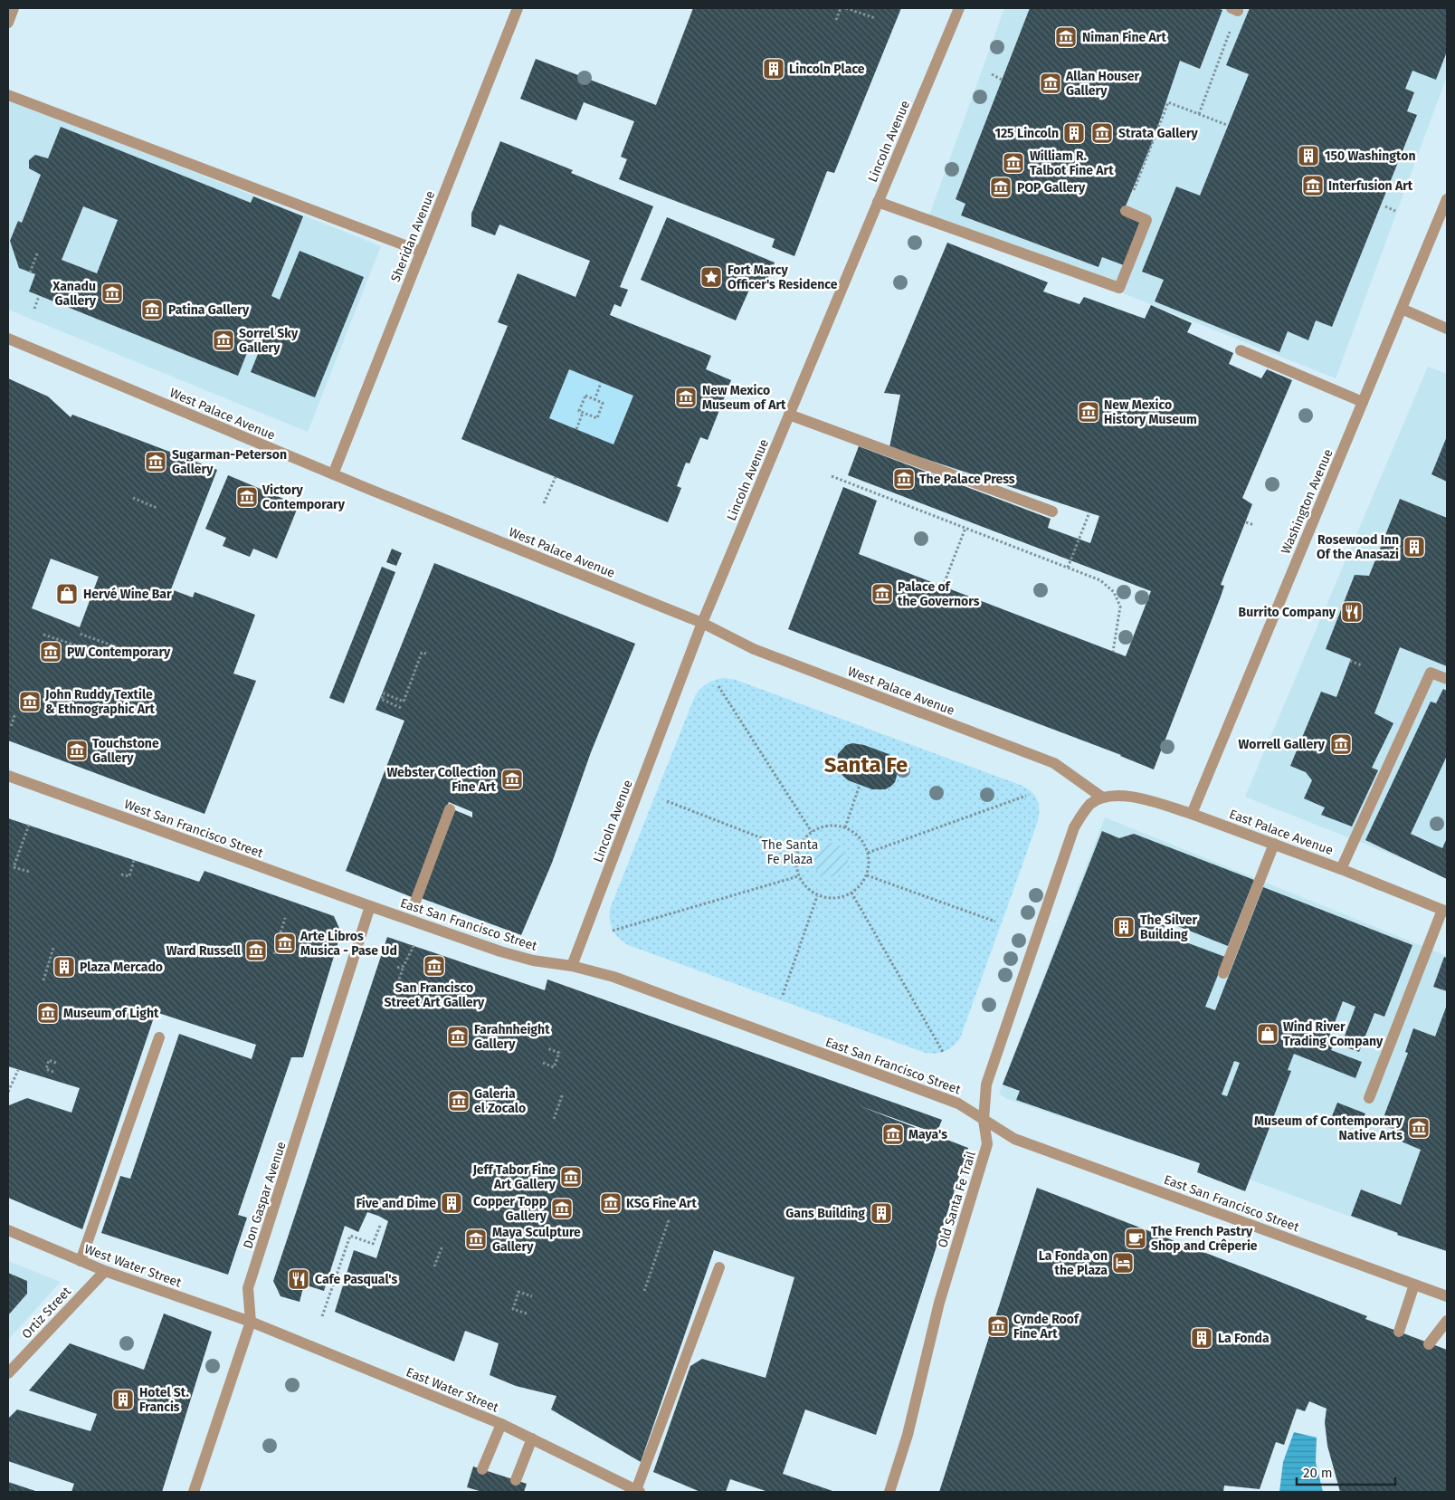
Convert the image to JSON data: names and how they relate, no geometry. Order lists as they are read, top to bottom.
{
  "streets": {
    "street": [
      "Lincoln Avenue",
      "Sheridan Avenue",
      "West Palace Avenue",
      "Washington Avenue",
      "West San Francisco Street",
      "East Palace Avenue",
      "East San Francisco Street",
      "Don Gaspar Avenue",
      "Old Santa Fe Trail",
      "West Water Street",
      "Ortiz Street",
      "East Water Street"
    ]
  },
  "crossings": [
    ["Lincoln Avenue", "West Palace Avenue"],
    ["Lincoln Avenue", "East San Francisco Street"],
    ["Sheridan Avenue", "West Palace Avenue"],
    ["West Palace Avenue", "East Palace Avenue"],
    ["West Palace Avenue", "Old Santa Fe Trail"],
    ["Washington Avenue", "East Palace Avenue"],
    ["West San Francisco Street", "East San Francisco Street"],
    ["West San Francisco Street", "Don Gaspar Avenue"],
    ["East Palace Avenue", "Old Santa Fe Trail"],
    ["East San Francisco Street", "Don Gaspar Avenue"],
    ["East San Francisco Street", "Old Santa Fe Trail"],
    ["Don Gaspar Avenue", "West Water Street"],
    ["Don Gaspar Avenue", "East Water Street"],
    ["West Water Street", "Ortiz Street"],
    ["West Water Street", "East Water Street"]
  ],
  "districts": ["Santa Fe"],
  "parks": ["The Santa Fe Plaza"],
  "places": {
    "museum": [
      "Niman Fine Art",
      "Allan Houser Gallery",
      "Strata Gallery",
      "William R. Talbot Fine Art",
      "Interfusion Art",
      "POP Gallery",
      "Xanadu Gallery",
      "Patina Gallery",
      "Sorrel Sky Gallery",
      "New Mexico Museum of Art",
      "New Mexico History Museum",
      "Sugarman-Peterson Gallery",
      "The Palace Press",
      "Victory Contemporary",
      "Palace of the Governors",
      "PW Contemporary",
      "John Ruddy Textile & Ethnographic Art",
      "Worrell Gallery",
      "Touchstone Gallery",
      "Webster Collection Fine Art",
      "Arte Libros Musica - Pase Ud",
      "Ward Russell",
      "San Francisco Street Art Gallery",
      "Museum of Light",
      "Farahnheight Gallery",
      "Galeria el Zocalo",
      "Museum of Contemporary Native Arts",
      "Maya's",
      "Jeff Tabor Fine Art Gallery",
      "KSG Fine Art",
      "Copper Topp Gallery",
      "Maya Sculpture Gallery",
      "Cynde Roof Fine Art"
    ],
    "building": [
      "Lincoln Place",
      "125 Lincoln",
      "150 Washington",
      "Rosewood Inn Of the Anasazi",
      "The Silver Building",
      "Plaza Mercado",
      "Five and Dime",
      "Gans Building",
      "La Fonda",
      "Hotel St. Francis"
    ],
    "place": ["Fort Marcy Officer's Residence"],
    "shop": ["Hervé Wine Bar", "Wind River Trading Company"],
    "restaurant": ["Burrito Company", "Cafe Pasqual's"],
    "cafe": ["The French Pastry Shop and Crêperie"],
    "hotel": ["La Fonda on the Plaza"]
  },
  "scale_bar": "20 m"
}
